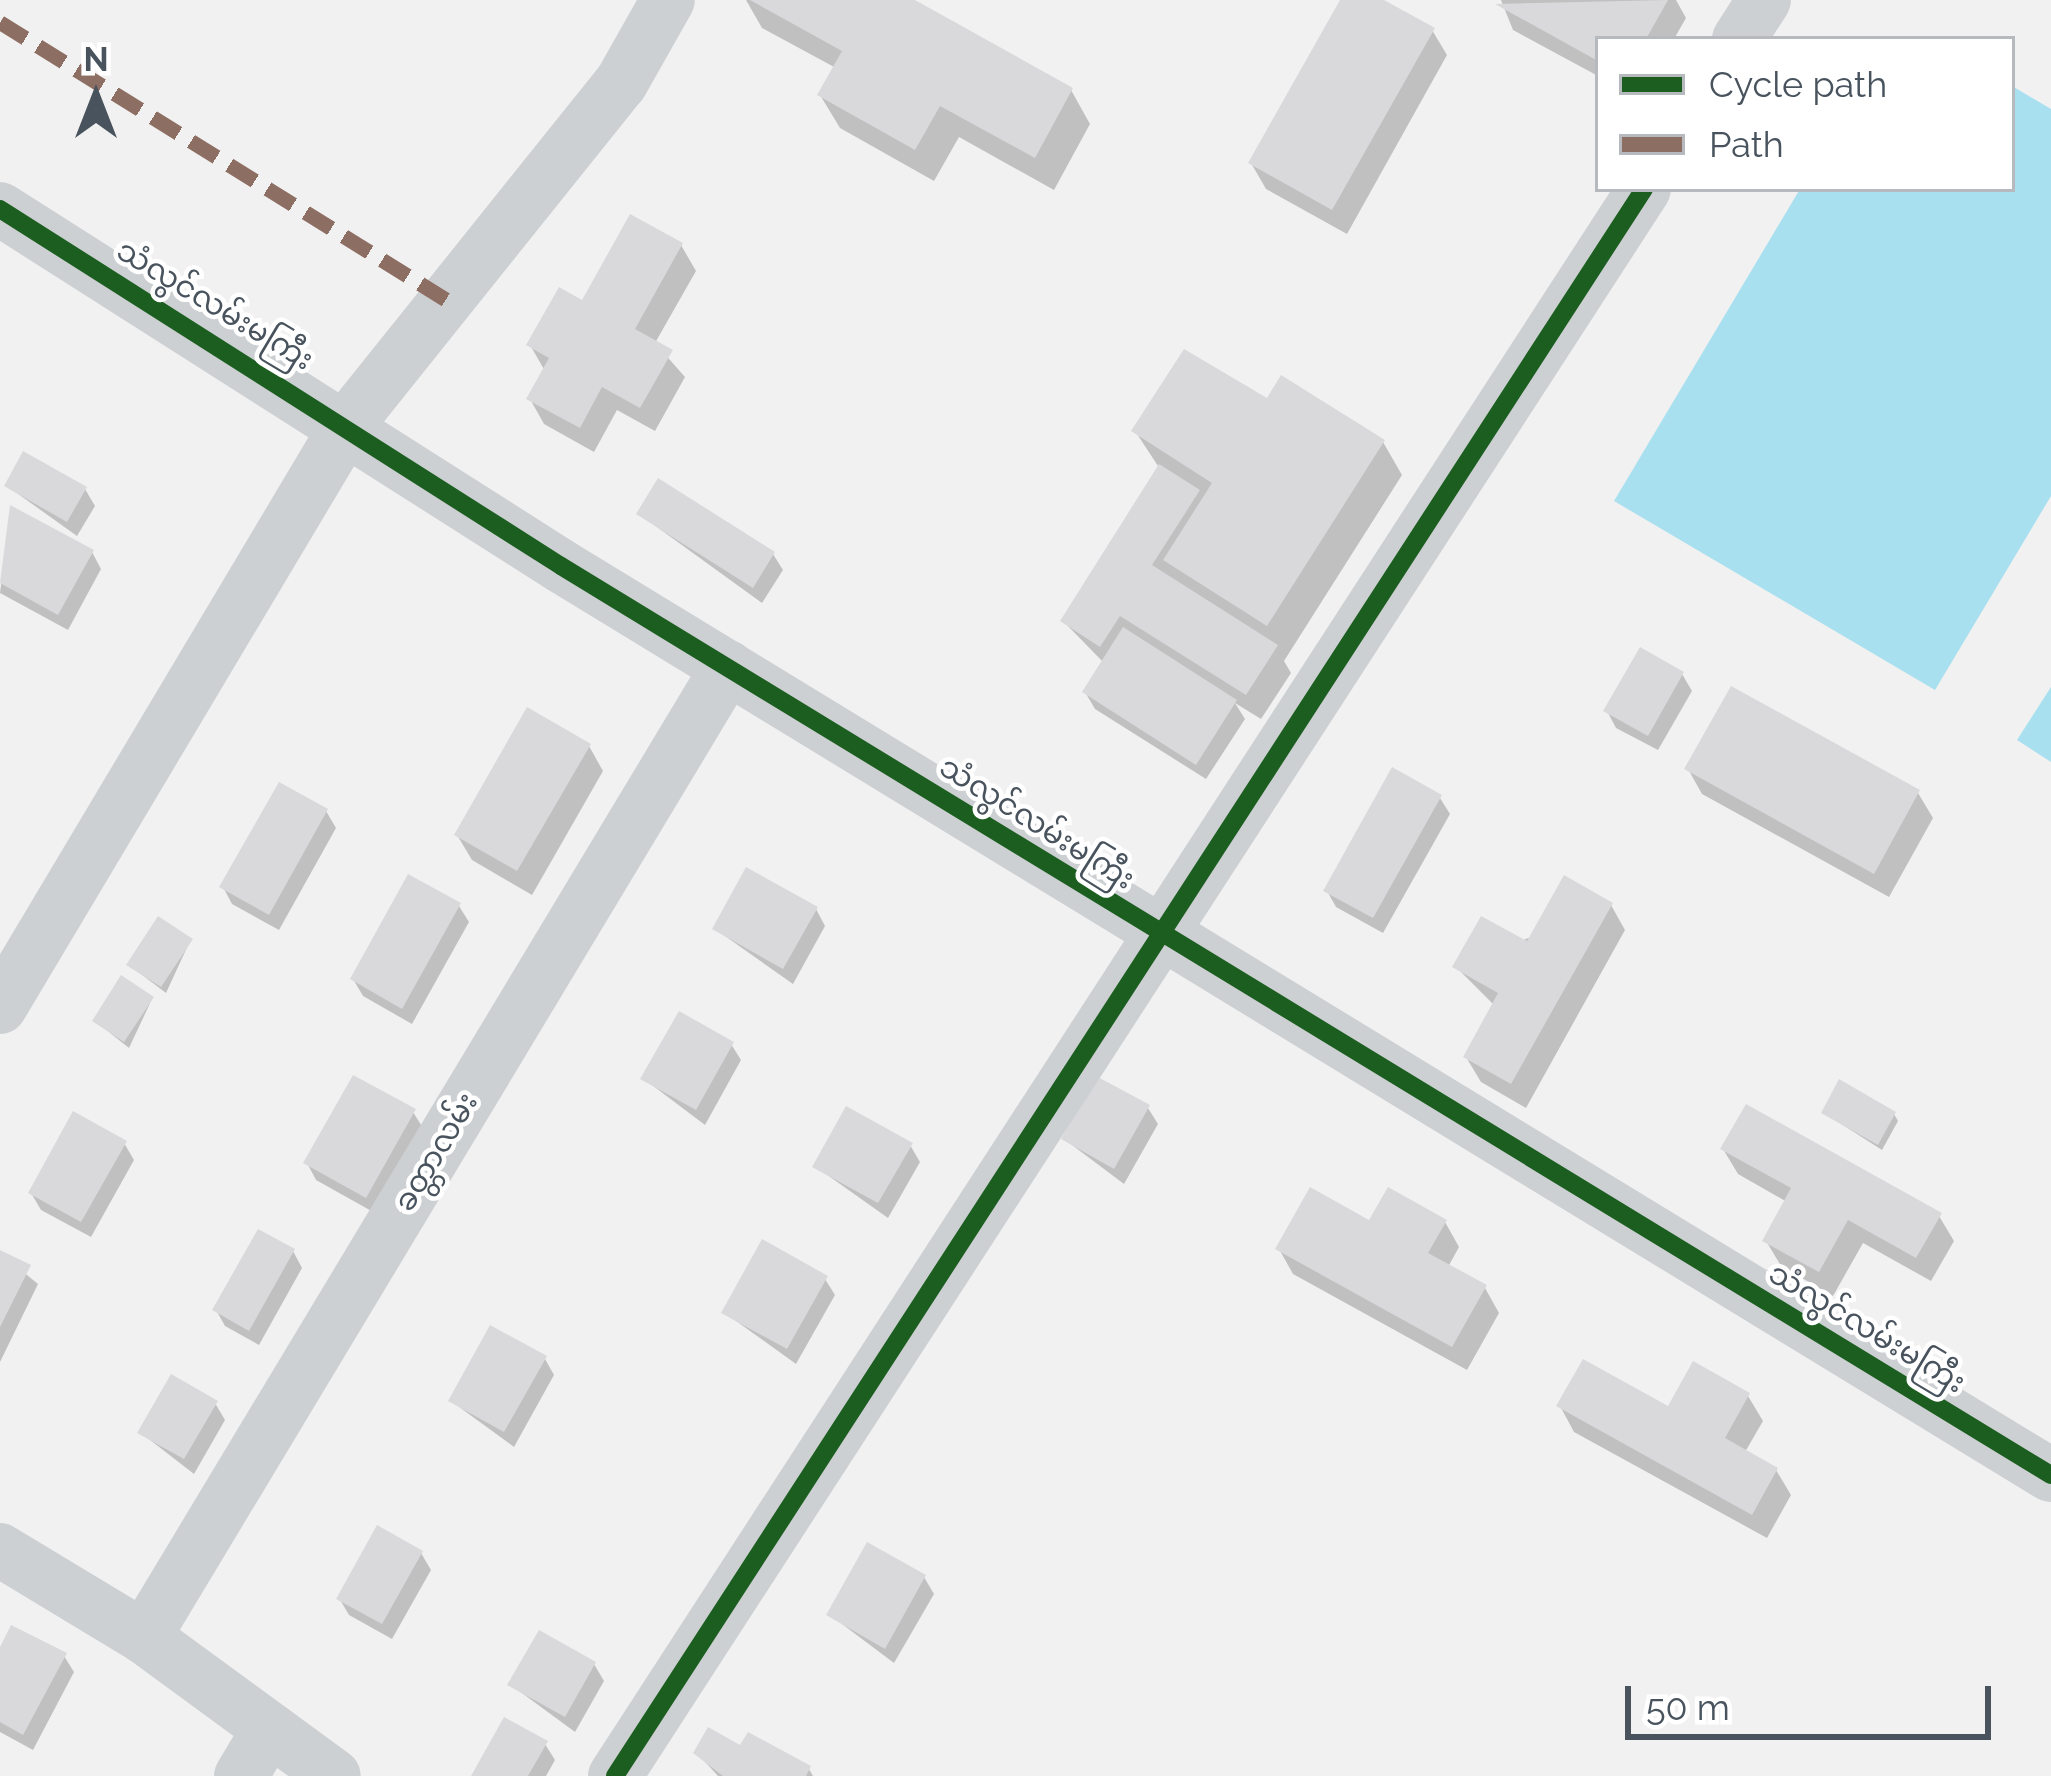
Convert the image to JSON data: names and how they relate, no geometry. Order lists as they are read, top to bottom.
{
  "streets": {
    "street": ["သံလွင်လမ်းမကြီး", "ခတ္တာလမ်း"]
  },
  "crossings": [
    ["သံလွင်လမ်းမကြီး", "ခတ္တာလမ်း"]
  ],
  "legend": ["Cycle path", "Path"],
  "scale_bar": "50 m",
  "north": "top"
}
